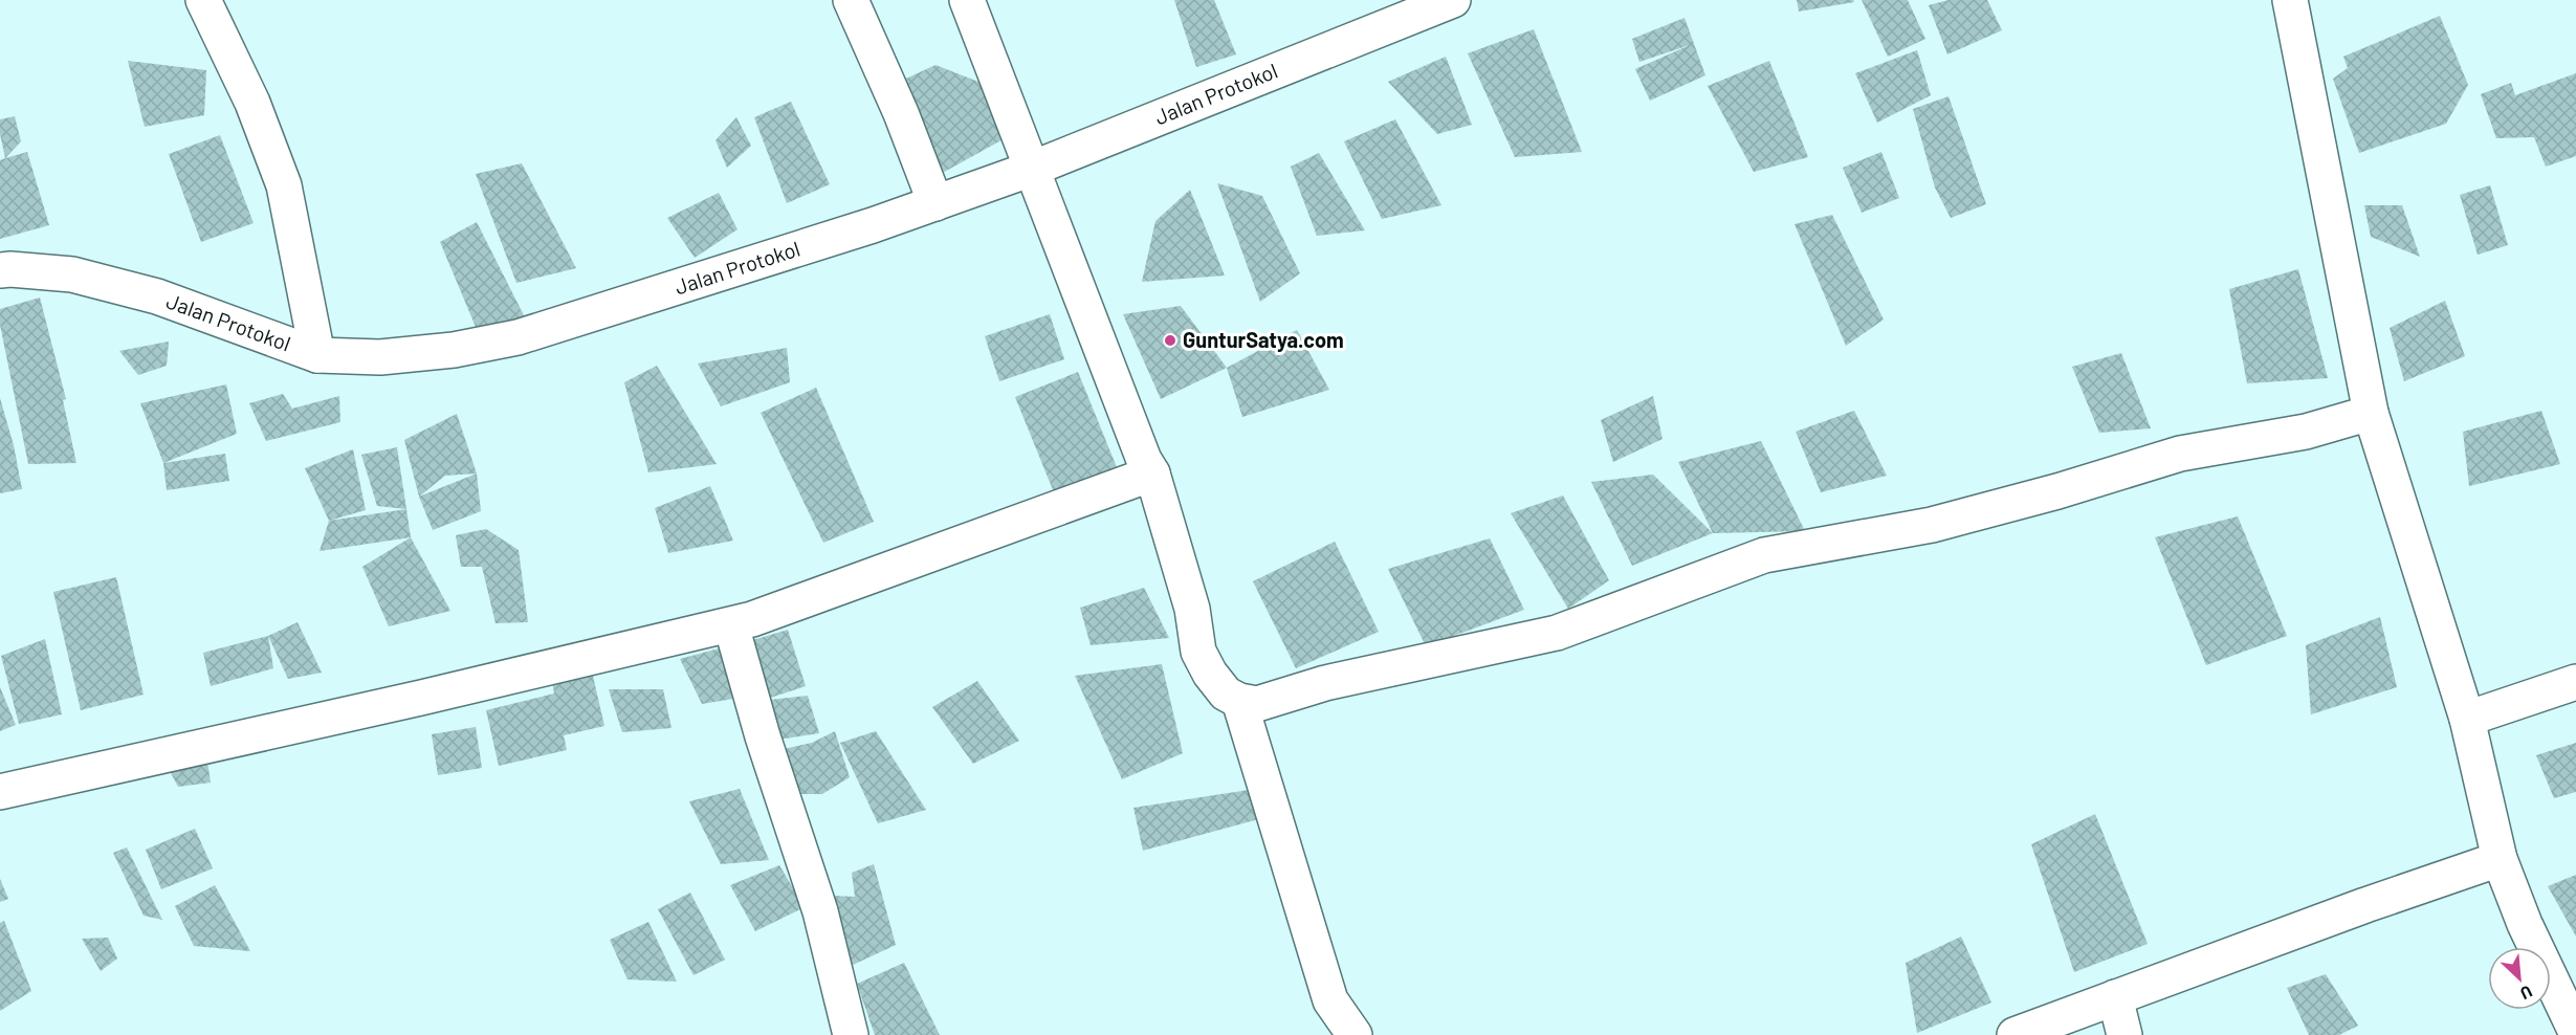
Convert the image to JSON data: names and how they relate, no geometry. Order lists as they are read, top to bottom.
{
  "streets": {
    "street": ["Jalan Protokol"]
  },
  "places": ["GunturSatya.com"],
  "north": "bottom right"
}
